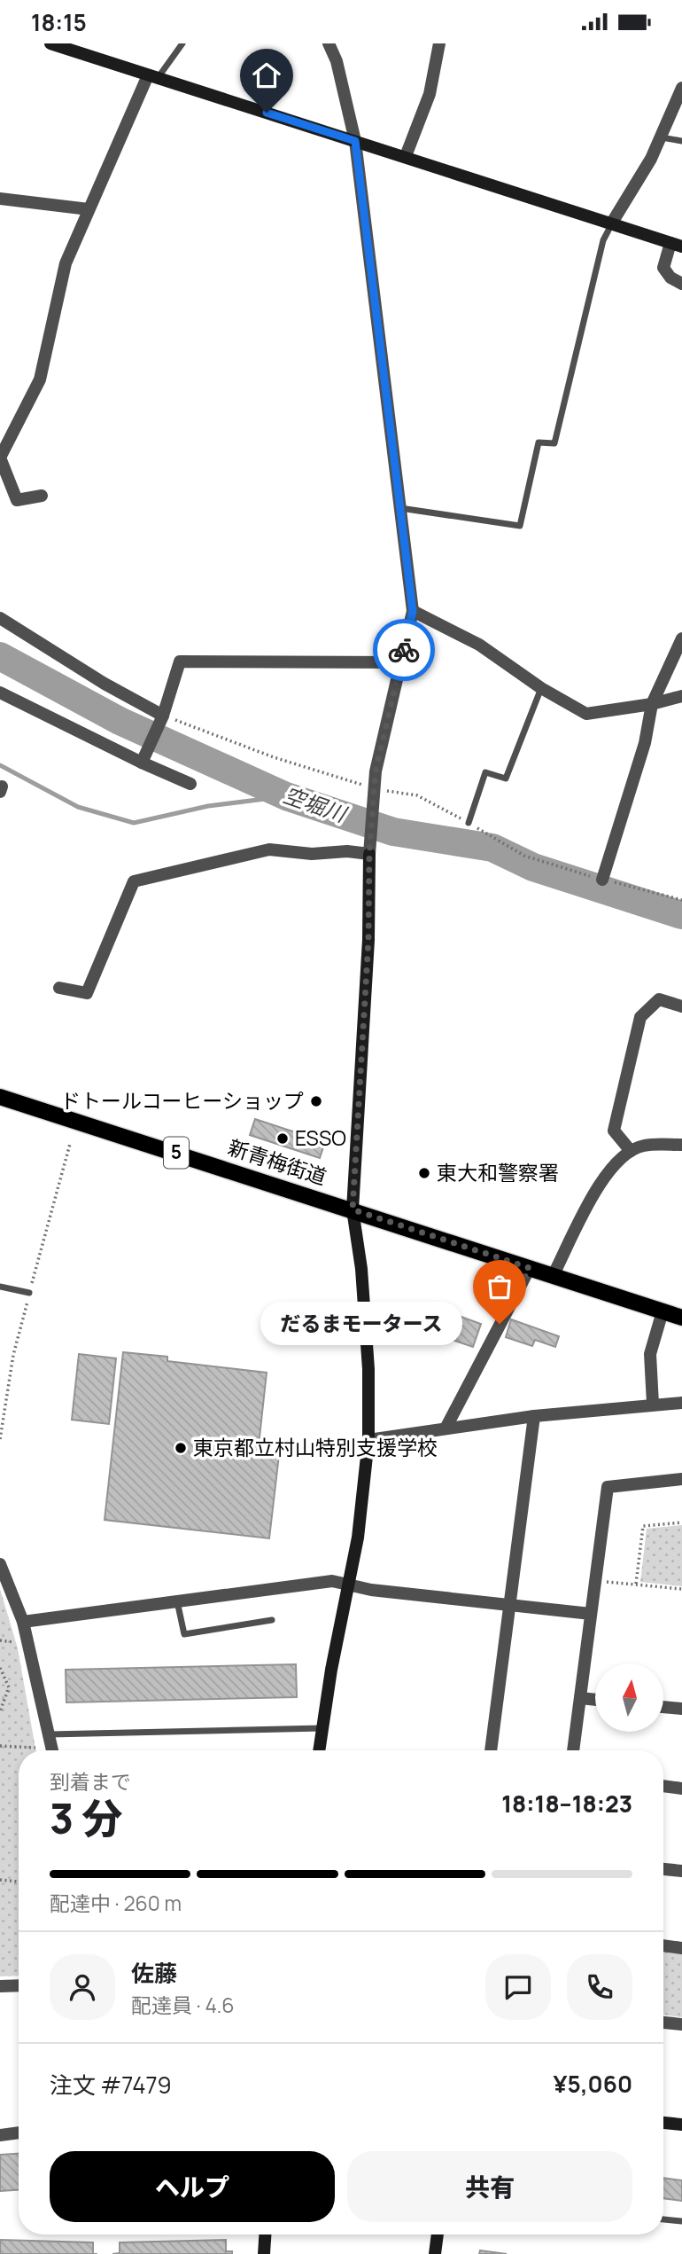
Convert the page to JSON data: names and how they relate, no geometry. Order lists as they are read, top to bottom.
{
  "streets": {
    "main road": ["5", "新青梅街道"]
  },
  "water": ["空堀川"],
  "places": [
    "ドトールコーヒーショップ",
    "ESSO",
    "東大和警察署",
    "だるまモータース",
    "東京都立村山特別支援学校"
  ],
  "north": "top",
  "page": {
    "status": "18:15",
    "bubble": "だるまモータース",
    "heading": ["3 分", "到着まで", "18:18–18:23"],
    "panel": [
      "佐藤",
      "配達員 · 4.6",
      "注文 #7479",
      "¥5,060"
    ],
    "bar": "配達中 · 260 m",
    "buttons": ["ヘルプ", "共有"]
  }
}
